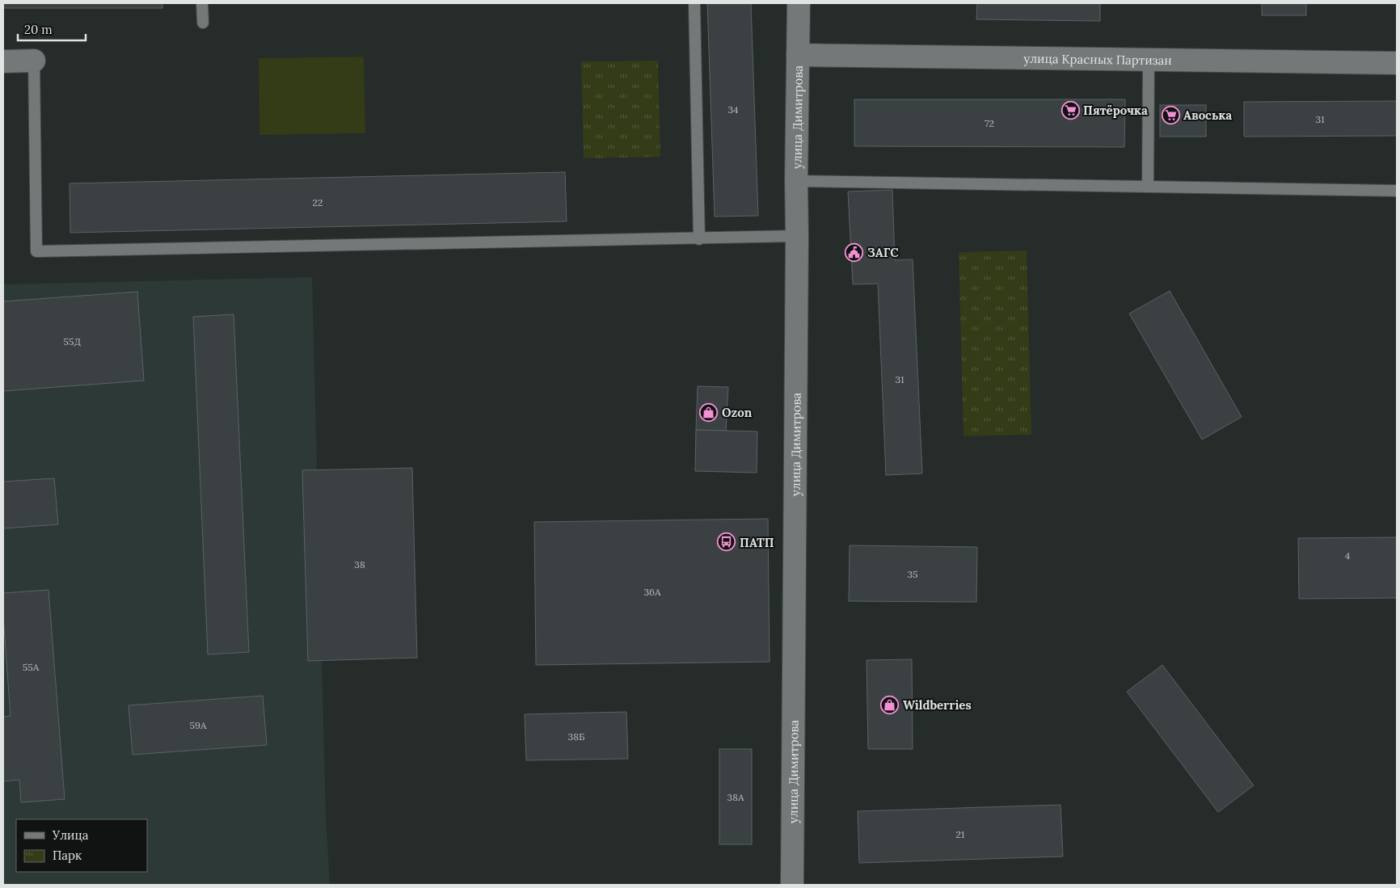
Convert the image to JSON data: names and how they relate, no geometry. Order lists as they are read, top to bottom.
{
  "streets": {
    "street": ["улица Красных Партизан", "улица Димитрова"]
  },
  "crossings": [
    ["улица Красных Партизан", "улица Димитрова"]
  ],
  "places": {
    "supermarket": ["Пятёрочка", "Авоська"],
    "public building": ["ЗАГС"],
    "shop": ["Ozon", "Wildberries"],
    "bus stop": ["ПАТП"]
  },
  "house_numbers": [
    "34",
    "31",
    "72",
    "22",
    "55Д",
    "31",
    "4",
    "38",
    "35",
    "36А",
    "55А",
    "59А",
    "38Б",
    "38А",
    "21"
  ],
  "legend": ["Улица", "Парк"],
  "scale_bar": "20 m"
}
